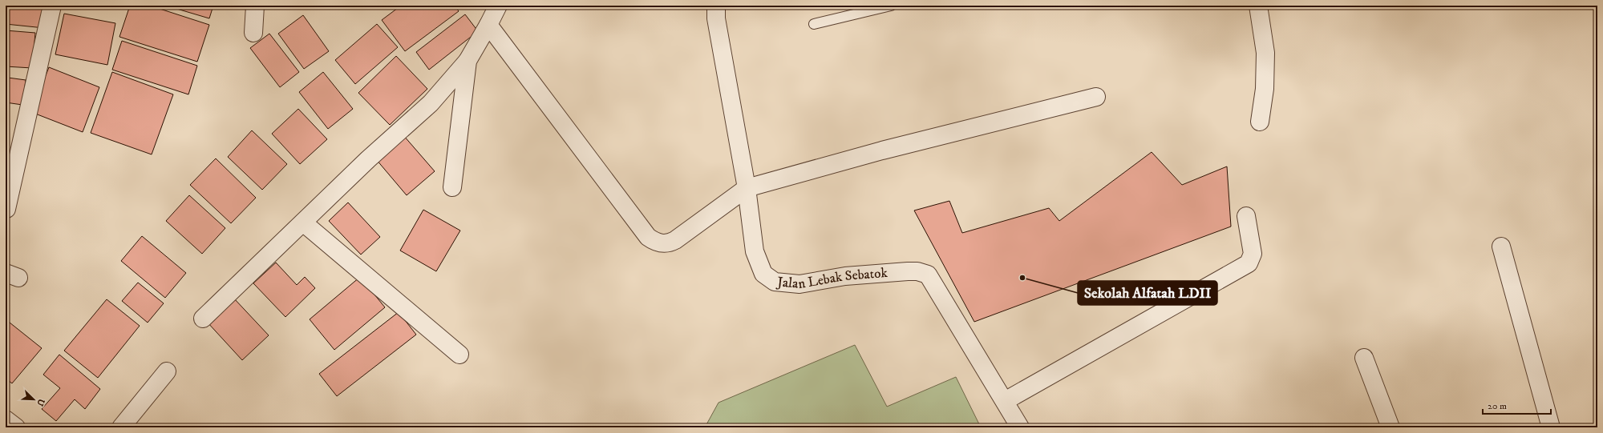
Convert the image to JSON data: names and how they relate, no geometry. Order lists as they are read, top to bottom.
{
  "streets": {
    "street": ["Jalan Lebak Sebatok"]
  },
  "places": ["Sekolah Alfatah LDII"],
  "scale_bar": "20 m",
  "north": "bottom right"
}
